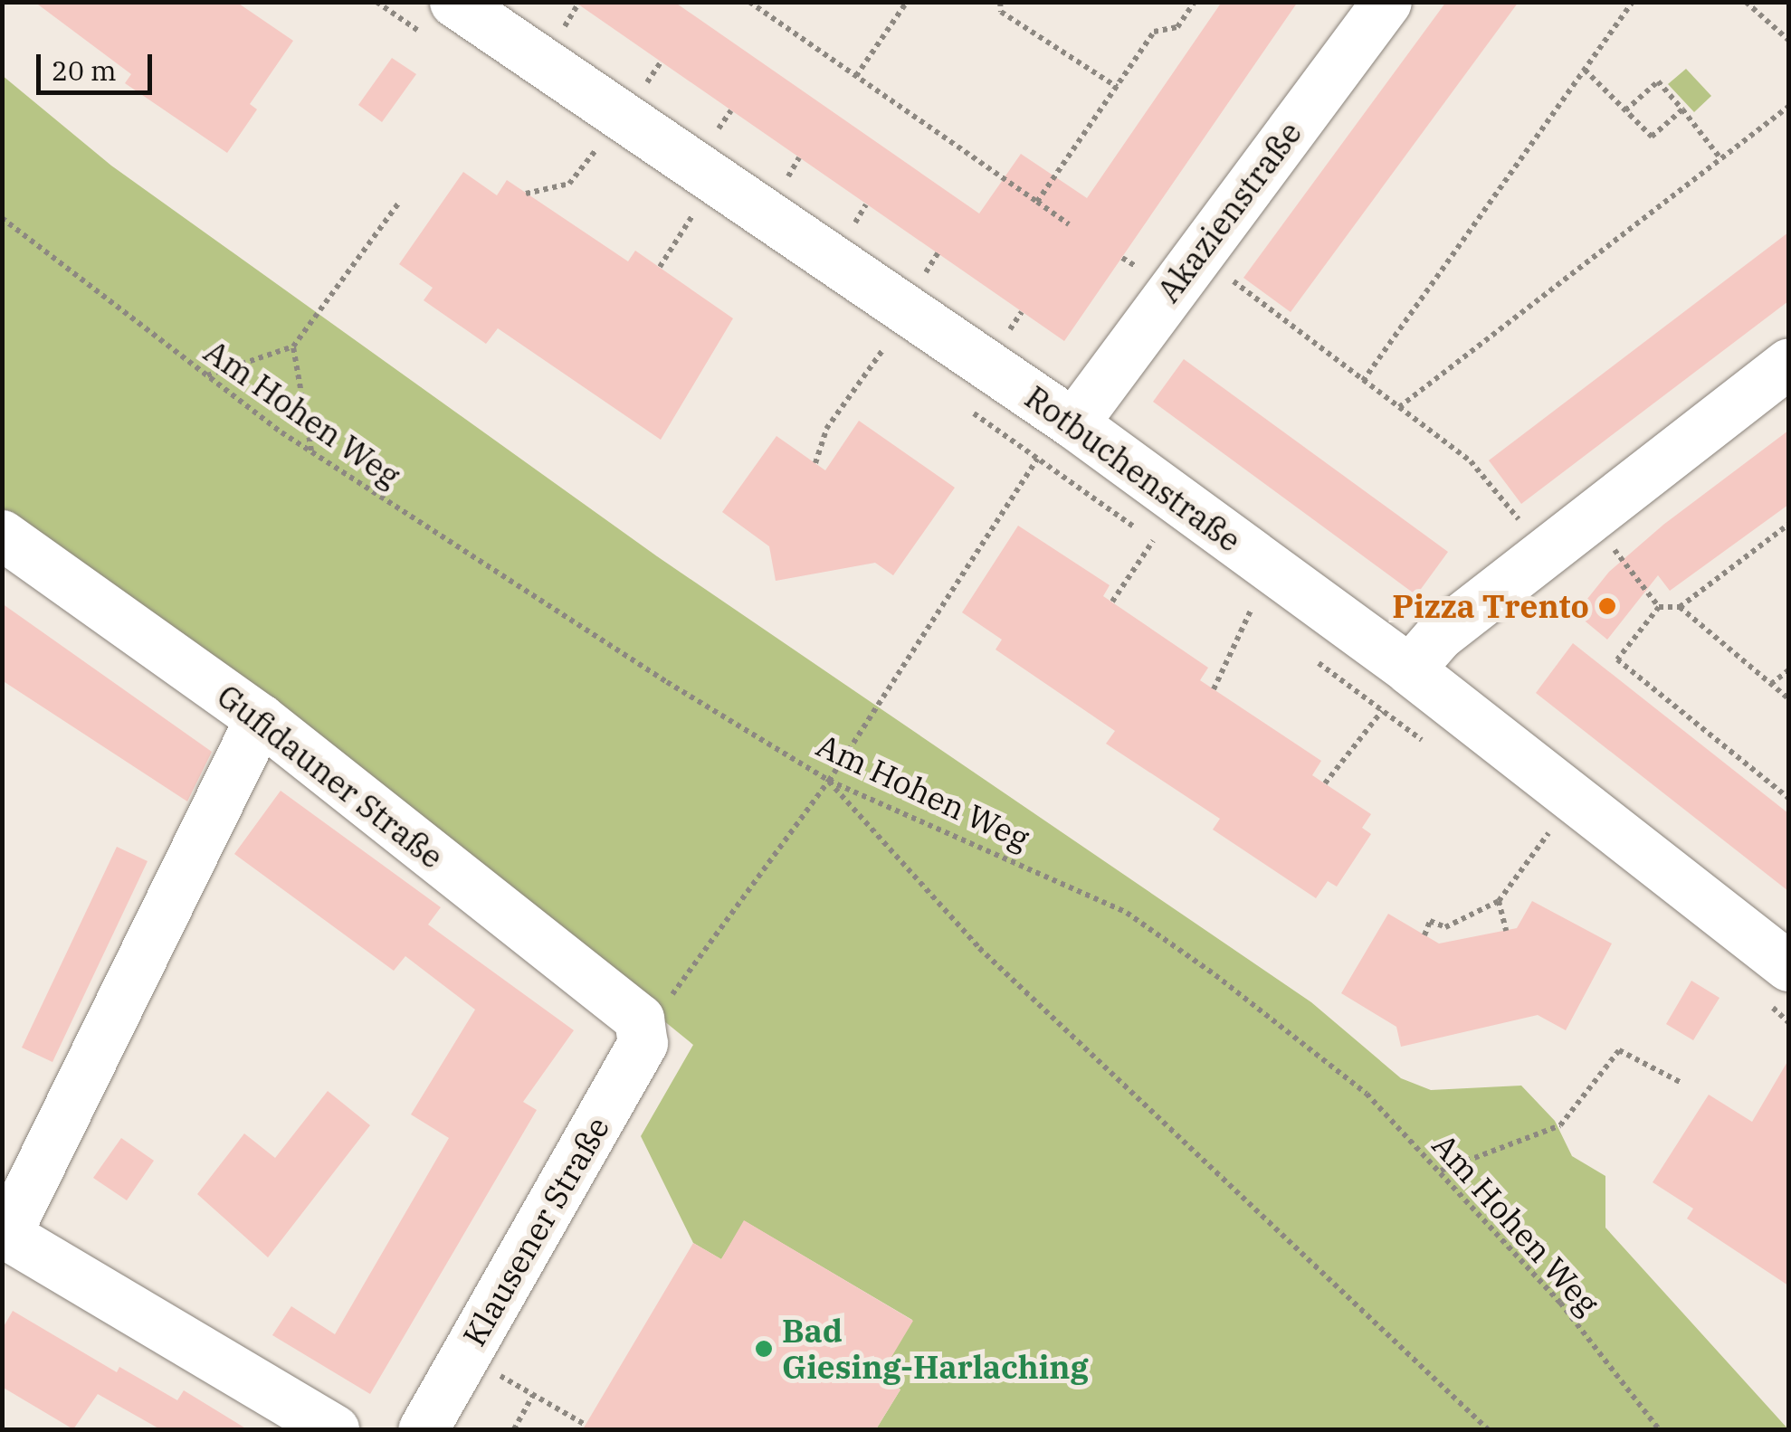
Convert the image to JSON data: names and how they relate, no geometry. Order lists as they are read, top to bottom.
{
  "streets": {
    "street": [
      "Akazienstraße",
      "Rotbuchenstraße",
      "Gufidauner Straße",
      "Klausener Straße"
    ],
    "path": ["Am Hohen Weg"]
  },
  "crossings": [
    ["Akazienstraße", "Rotbuchenstraße"],
    ["Gufidauner Straße", "Klausener Straße"]
  ],
  "places": ["Pizza Trento", "Bad Giesing-Harlaching"],
  "scale_bar": "20 m"
}
